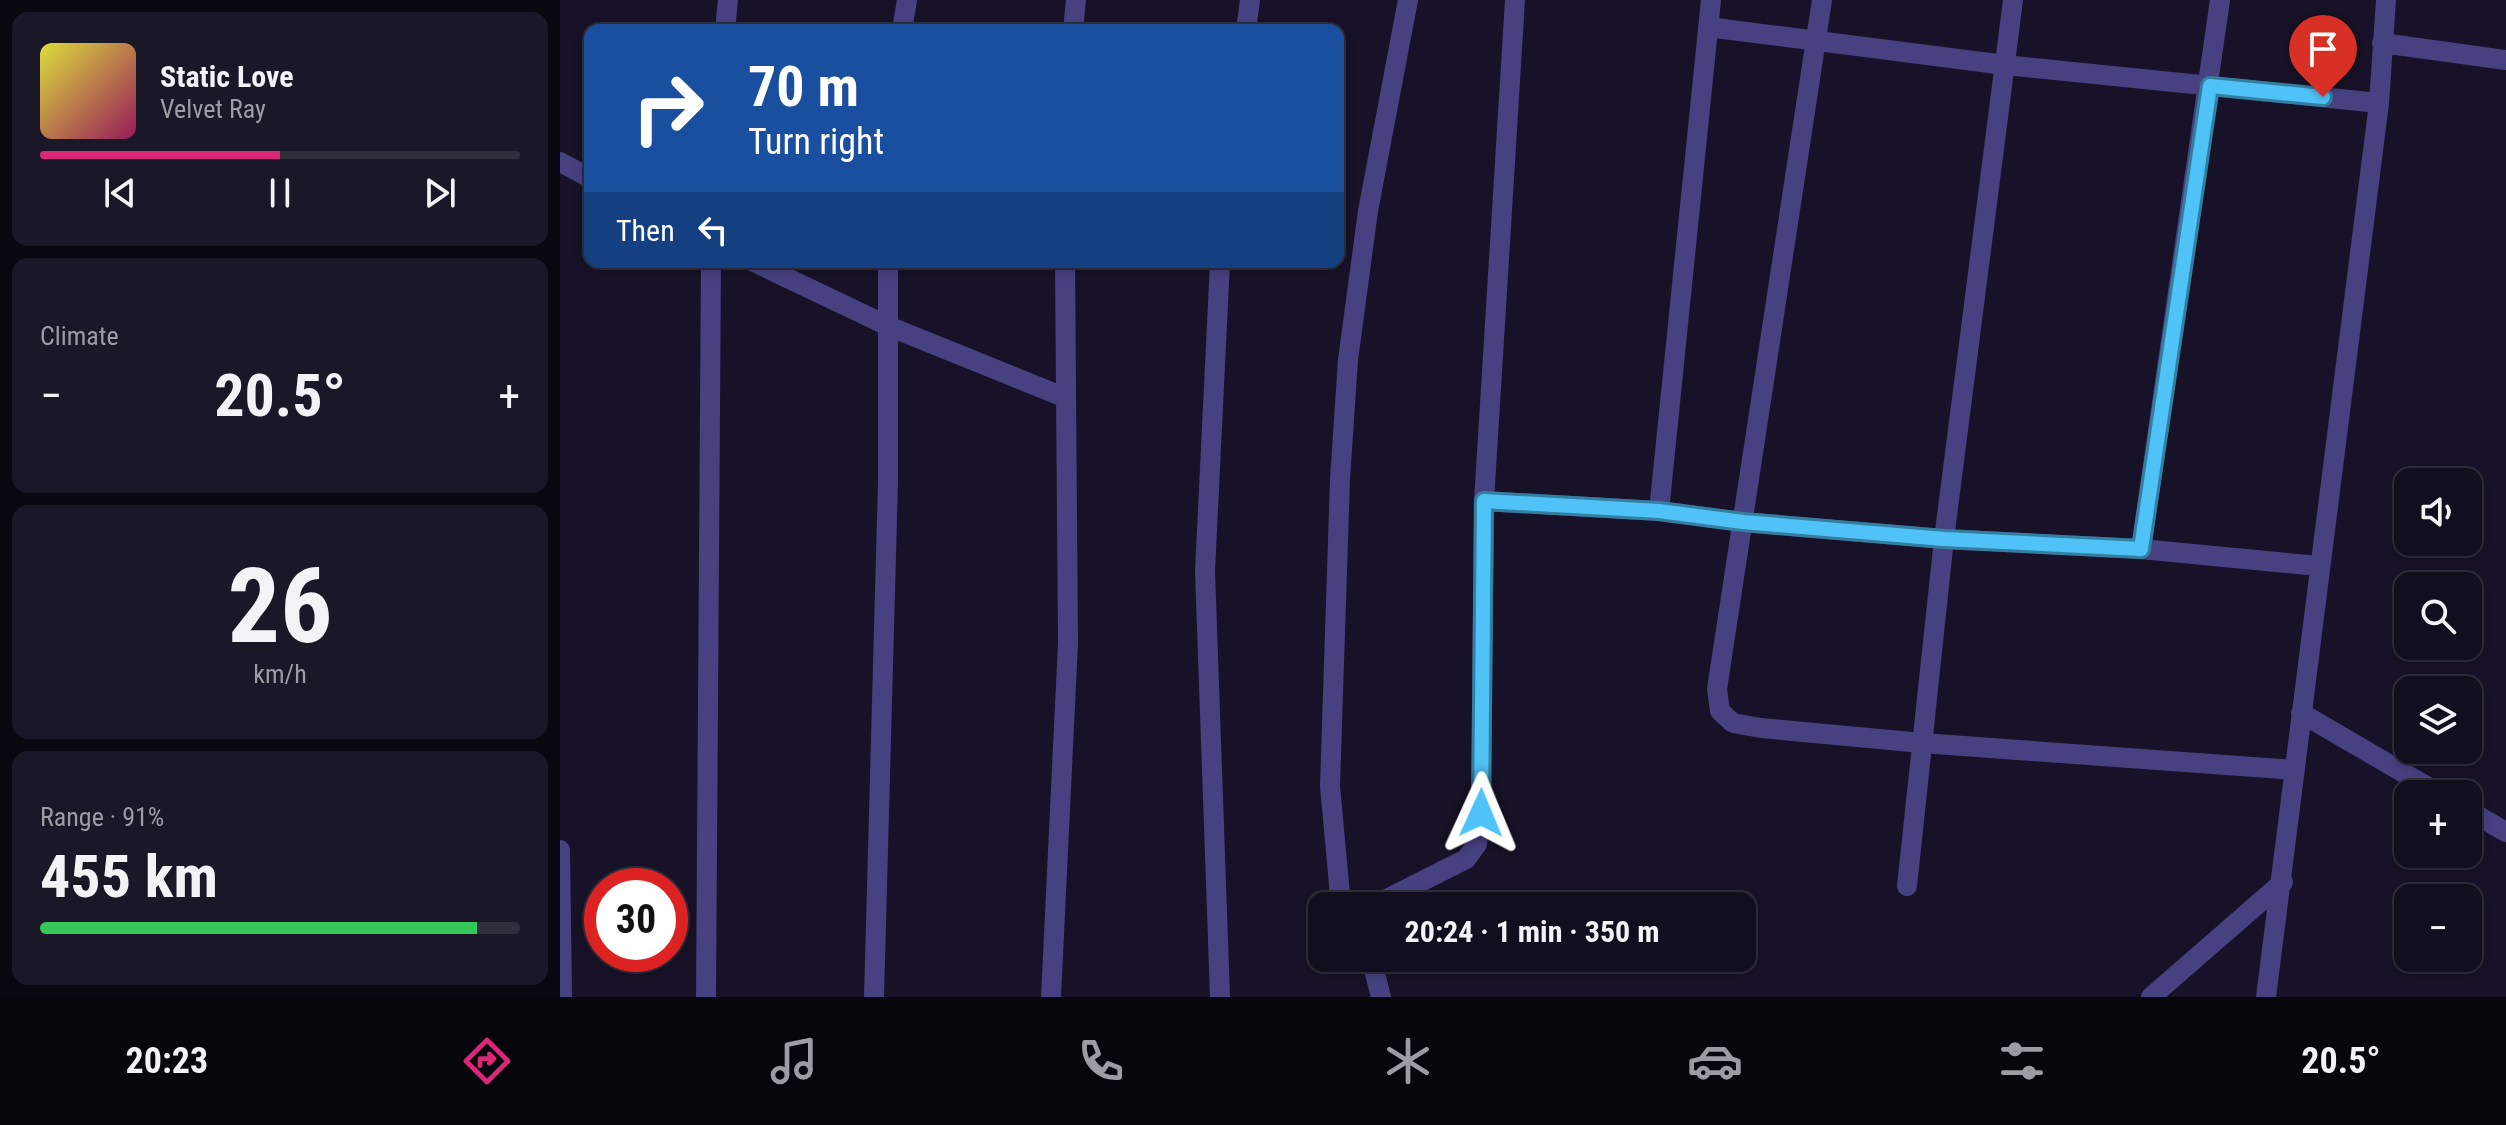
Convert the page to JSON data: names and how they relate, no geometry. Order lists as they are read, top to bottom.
{
  "page": {
    "turn": ["70 m", "Turn right"],
    "song": ["Static Love", "Velvet Ray"],
    "then": "Then",
    "tile": [
      "Climate",
      ["26", "km/h"],
      ["Range · 91%", "455 km"]
    ],
    "heat": ["−", "20.5°", "+"],
    "map_buttons": ["+", "−"],
    "limit": "30",
    "trip": "20:24 · 1 min · 350 m",
    "tabs": ["20:23", "20.5°"]
  }
}
